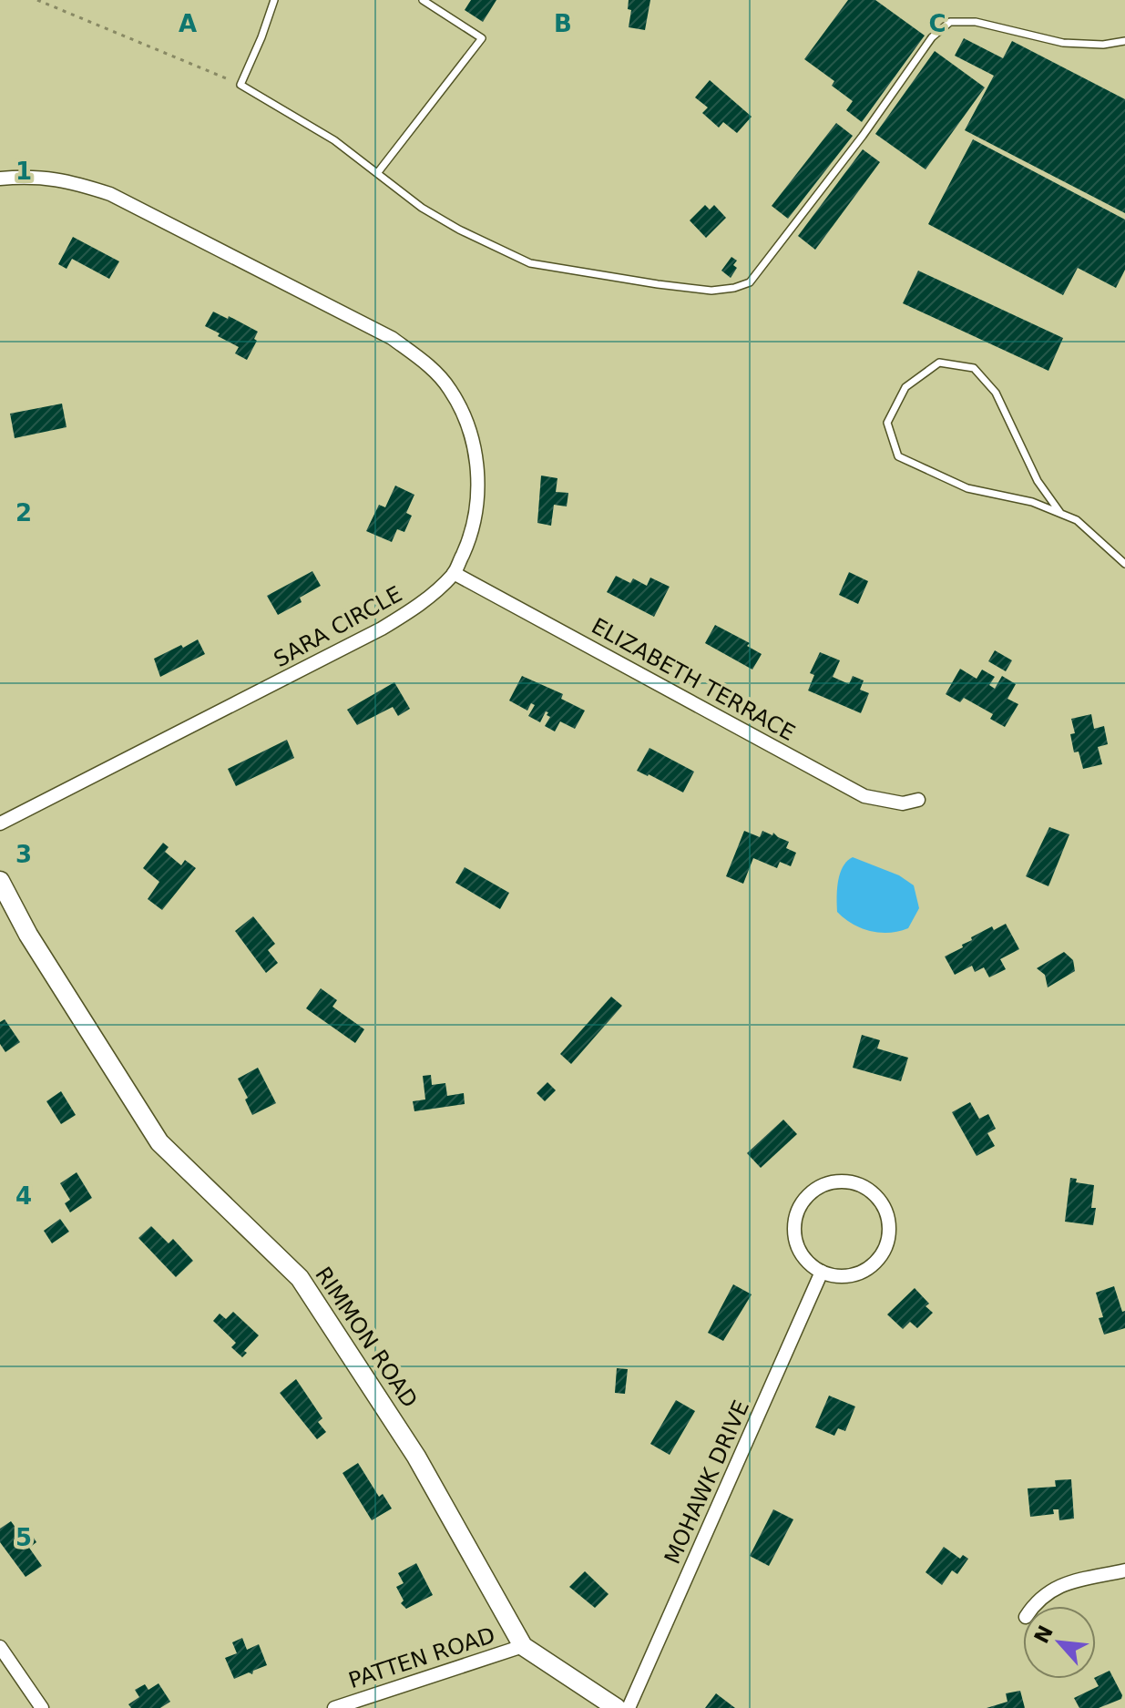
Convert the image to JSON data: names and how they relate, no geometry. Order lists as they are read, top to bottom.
{
  "streets": {
    "street": [
      "SARA CIRCLE",
      "ELIZABETH TERRACE",
      "RIMMON ROAD",
      "MOHAWK DRIVE",
      "PATTEN ROAD"
    ]
  },
  "crossings": [
    ["SARA CIRCLE", "ELIZABETH TERRACE"],
    ["RIMMON ROAD", "PATTEN ROAD"]
  ],
  "north": "top left",
  "grid": {
    "columns": ["A", "B", "C"],
    "rows": [
      "1",
      "2",
      "3",
      "4",
      "5"
    ]
  }
}
